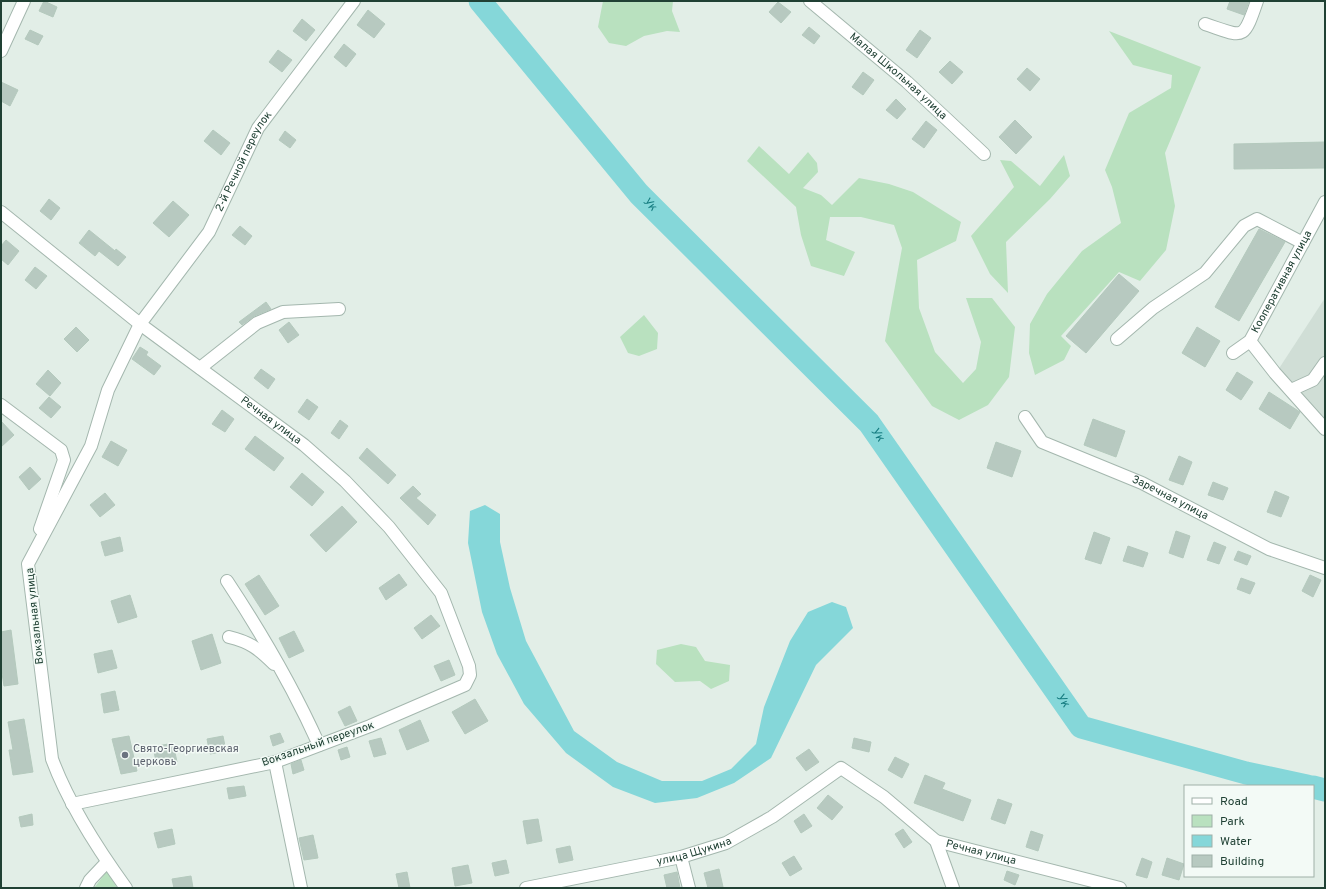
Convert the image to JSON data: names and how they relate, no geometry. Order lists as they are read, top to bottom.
{
  "streets": {
    "street": [
      "Малая Школьная улица",
      "2-й Речной переулок",
      "Кооперативная улица",
      "Речная улица",
      "Заречная улица",
      "Вокзальная улица",
      "Вокзальный переулок",
      "улица Щукина"
    ]
  },
  "crossings": [
    ["2-й Речной переулок", "Речная улица"],
    ["2-й Речной переулок", "Вокзальная улица"],
    ["Речная улица", "Вокзальная улица"],
    ["Речная улица", "Вокзальный переулок"],
    ["Речная улица", "улица Щукина"],
    ["Вокзальная улица", "Вокзальный переулок"]
  ],
  "water": ["Ук"],
  "places": ["Свято-Георгиевская церковь"],
  "legend": [
    "Road",
    "Park",
    "Water",
    "Building"
  ]
}
